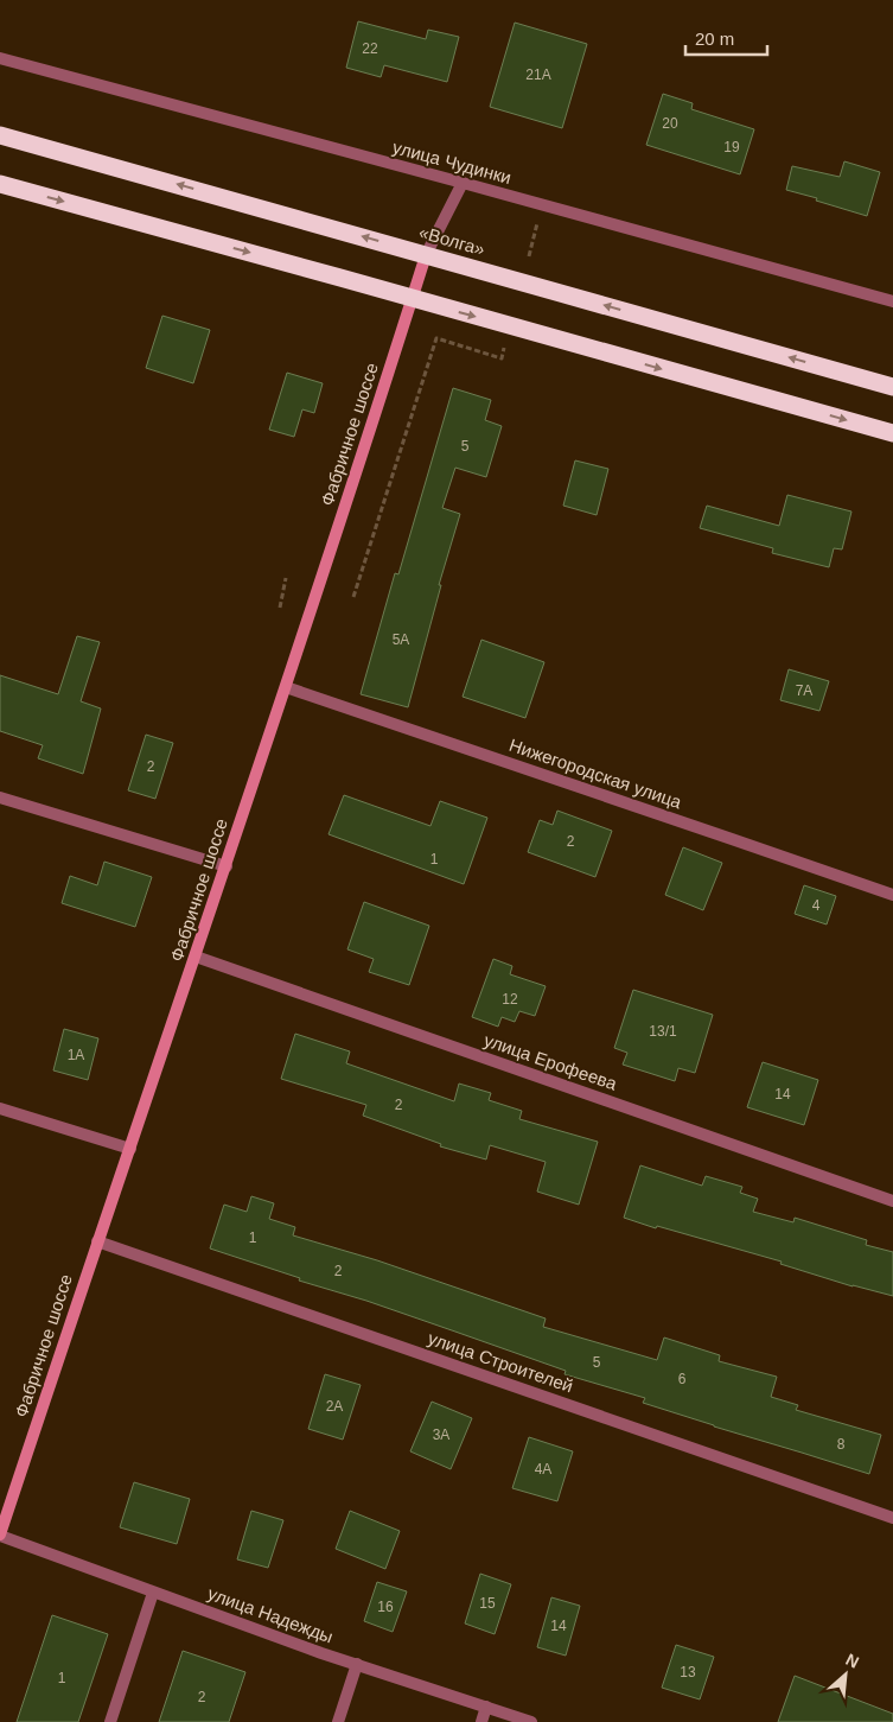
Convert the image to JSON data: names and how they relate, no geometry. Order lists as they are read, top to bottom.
{
  "streets": {
    "highway": ["«Волга»"],
    "main road": ["Фабричное шоссе"],
    "street": [
      "улица Чудинки",
      "Нижегородская улица",
      "улица Ерофеева",
      "улица Строителей",
      "улица Надежды"
    ]
  },
  "crossings": [
    ["«Волга»", "Фабричное шоссе"],
    ["Фабричное шоссе", "Нижегородская улица"],
    ["Фабричное шоссе", "улица Ерофеева"],
    ["Фабричное шоссе", "улица Строителей"],
    ["Фабричное шоссе", "улица Надежды"]
  ],
  "house_numbers": [
    "22",
    "21А",
    "20",
    "19",
    "5",
    "5А",
    "7А",
    "2",
    "2",
    "1",
    "4",
    "12",
    "13/1",
    "1А",
    "14",
    "2",
    "1",
    "2",
    "5",
    "6",
    "2А",
    "3А",
    "8",
    "4А",
    "15",
    "16",
    "14",
    "13",
    "1",
    "2"
  ],
  "scale_bar": "20 m",
  "north": "top right"
}
